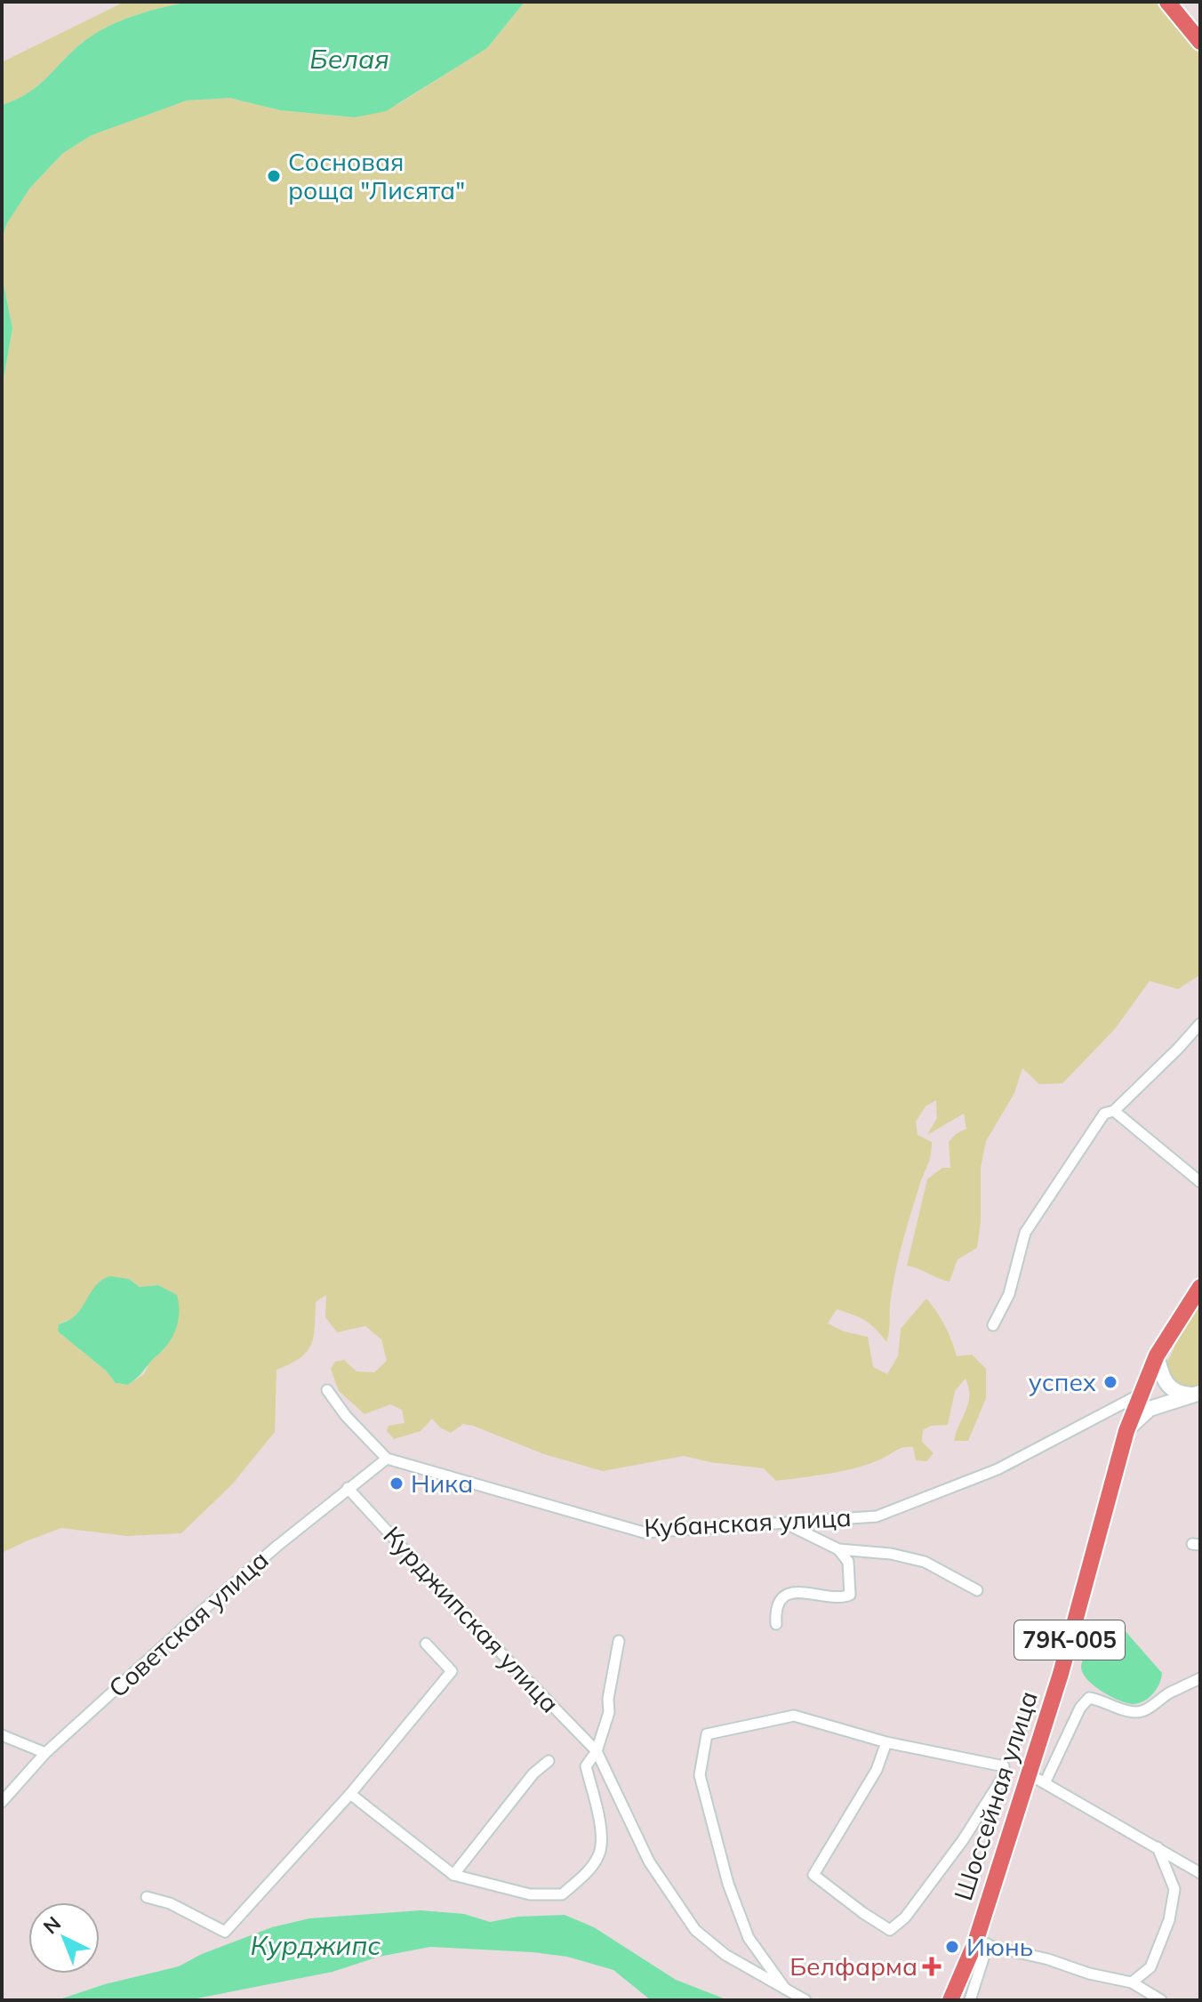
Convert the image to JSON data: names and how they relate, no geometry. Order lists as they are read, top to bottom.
{
  "streets": {
    "main road": ["79К-005", "Шоссейная улица"],
    "street": ["Кубанская улица", "Курджипская улица", "Советская улица"]
  },
  "crossings": [
    ["Кубанская улица", "Советская улица"],
    ["Кубанская улица", "Шоссейная улица"],
    ["Курджипская улица", "Советская улица"]
  ],
  "water": ["Белая", "Курджипс"],
  "places": {
    "other": [
      "Сосновая роща \"Лисята\"",
      "успех",
      "Ника",
      "Июнь"
    ],
    "health": ["Белфарма"]
  },
  "north": "top left"
}
